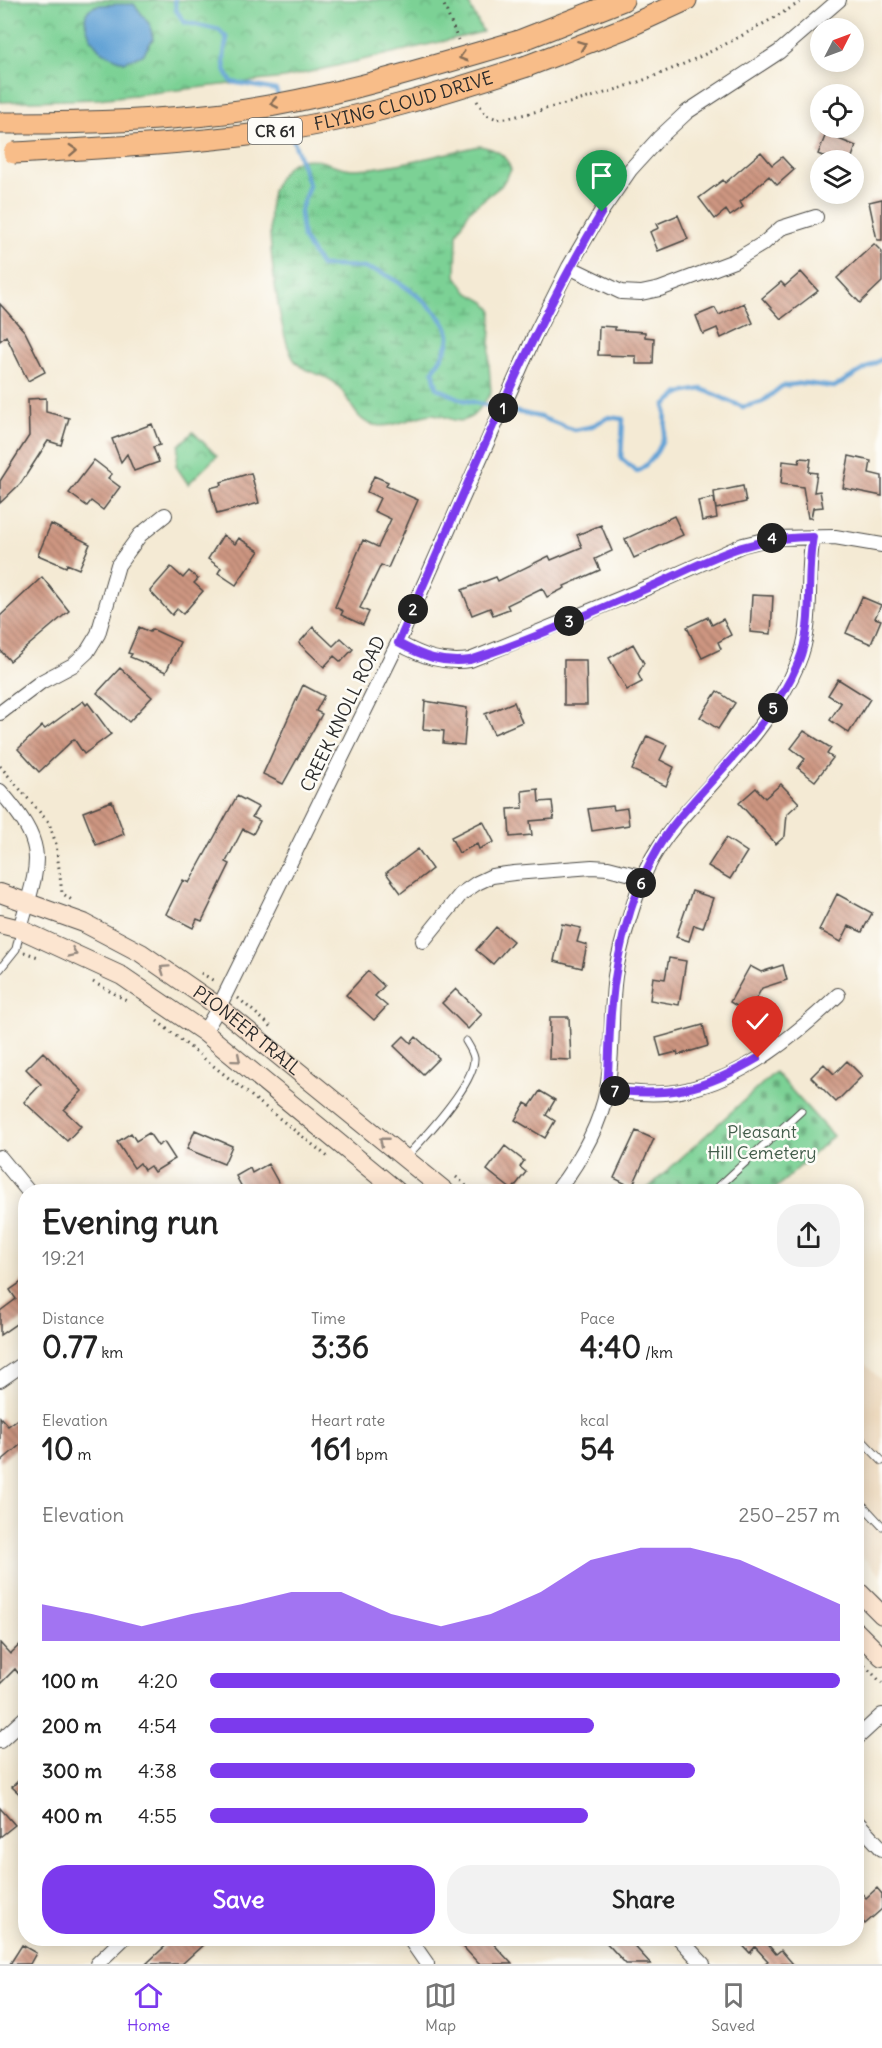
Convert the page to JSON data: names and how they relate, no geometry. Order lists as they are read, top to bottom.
{
  "streets": {
    "main road": ["FLYING CLOUD DRIVE", "CR 61", "PIONEER TRAIL"],
    "street": ["CREEK KNOLL ROAD"]
  },
  "crossings": [
    ["CREEK KNOLL ROAD", "PIONEER TRAIL"]
  ],
  "parks": ["Pleasant Hill Cemetery"],
  "north": "top right",
  "page": {
    "pins": [
      "1",
      "4",
      "2",
      "3",
      "5",
      "6",
      "7"
    ],
    "heading": ["Evening run", "19:21"],
    "stats": [
      ["Distance", "0.77 km"],
      ["Time", "3:36"],
      ["Pace", "4:40 /km"],
      ["Elevation", "10 m"],
      ["Heart rate", "161 bpm"],
      ["kcal", "54"]
    ],
    "chart": ["Elevation", "250–257 m"],
    "list": [
      {
        "name": "100 m",
        "note": "4:20"
      },
      {
        "name": "200 m",
        "note": "4:54"
      },
      {
        "name": "300 m",
        "note": "4:38"
      },
      {
        "name": "400 m",
        "note": "4:55"
      }
    ],
    "buttons": ["Save", "Share"],
    "tabs": ["Home", "Map", "Saved"]
  }
}
